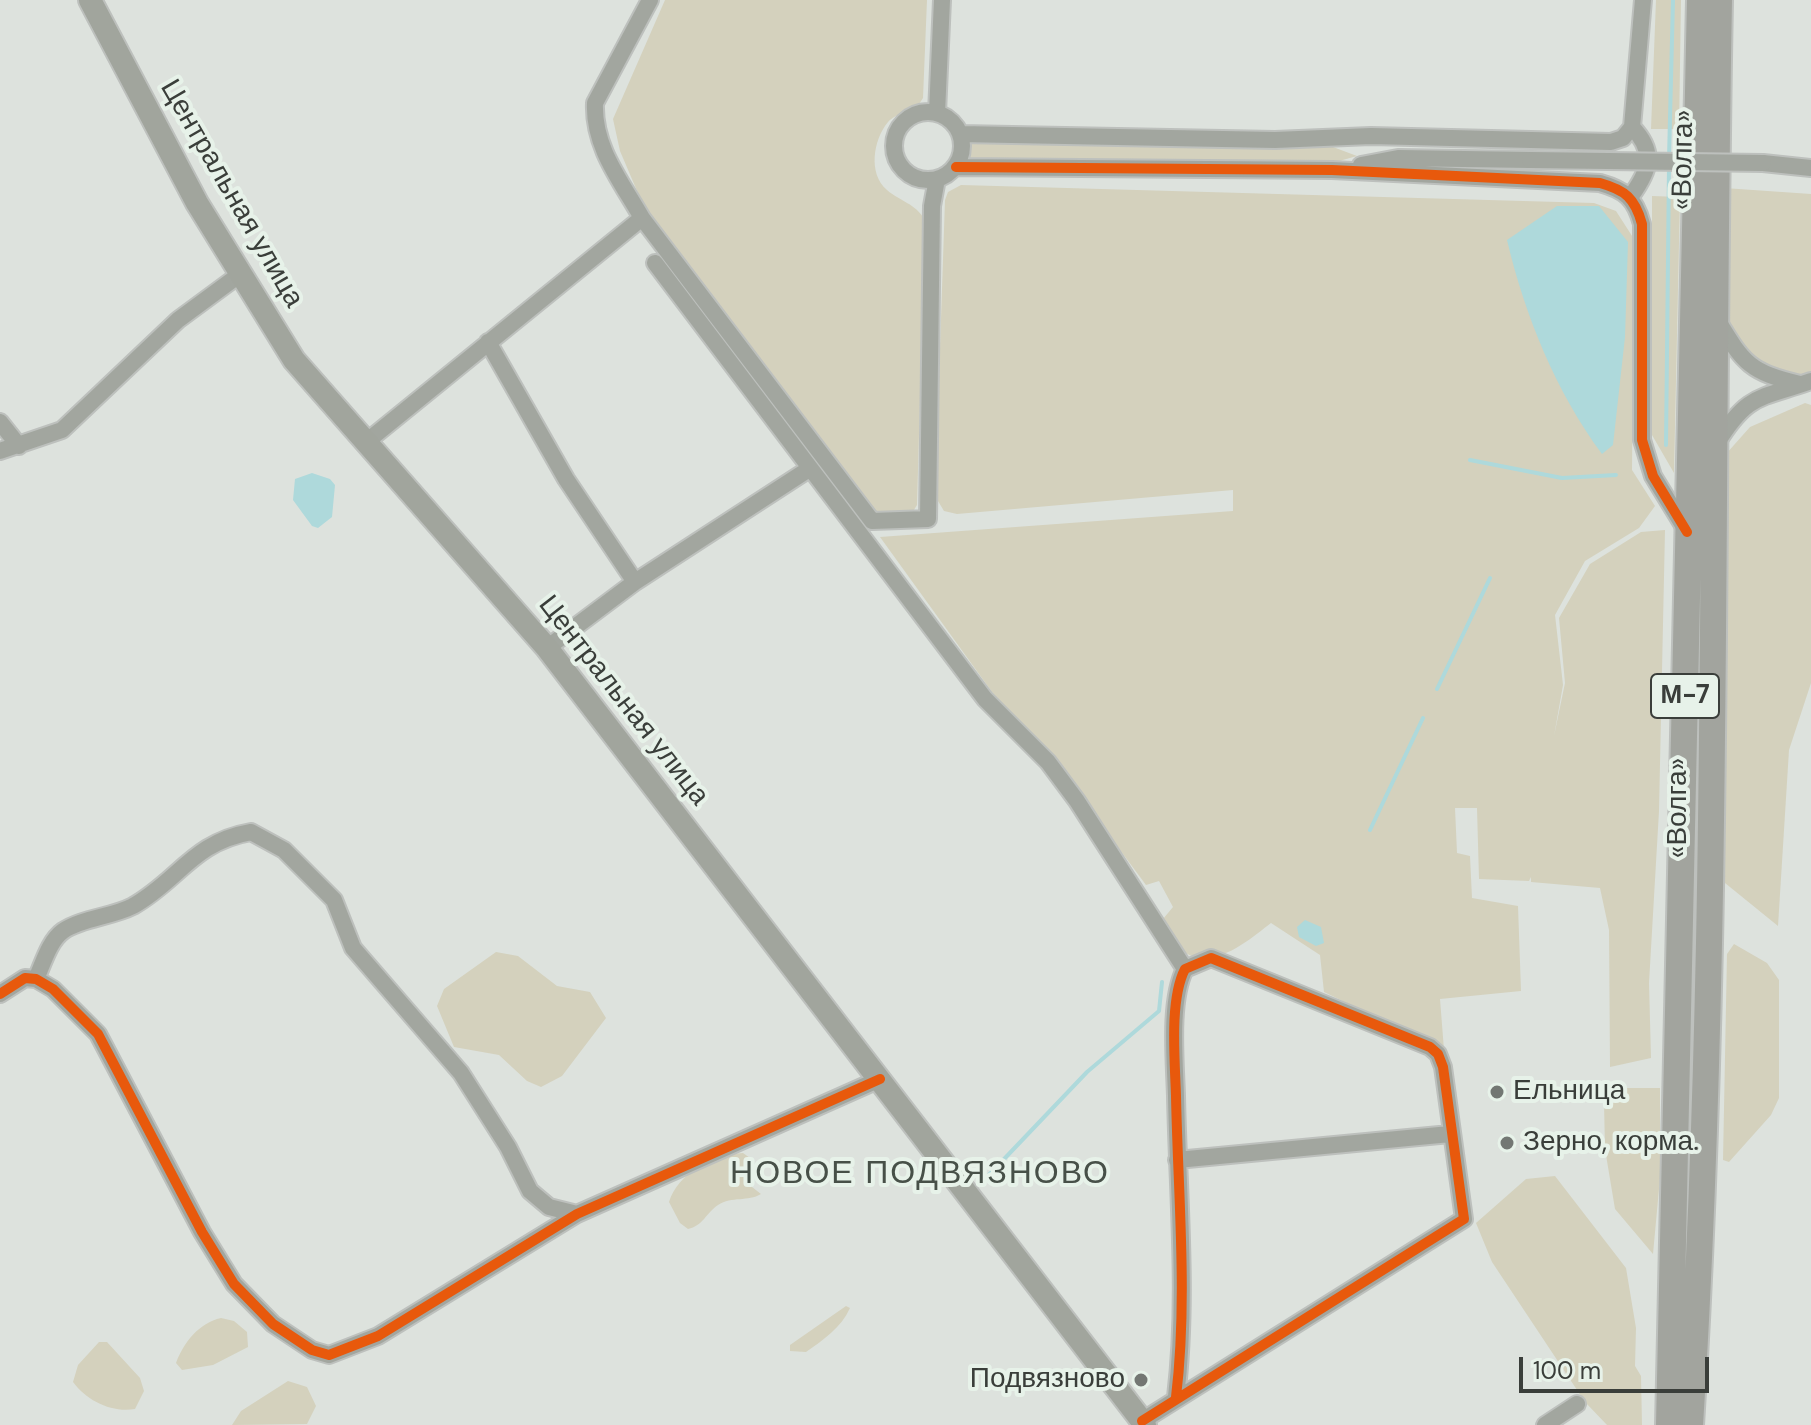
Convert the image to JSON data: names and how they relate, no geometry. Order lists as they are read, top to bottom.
{
  "streets": {
    "highway": ["«Волга»", "М-7"],
    "main road": ["Центральная улица"]
  },
  "districts": ["НОВОЕ ПОДВЯЗНОВО"],
  "places": ["Ельница", "Зерно, корма.", "Подвязново"],
  "scale_bar": "100 m"
}
